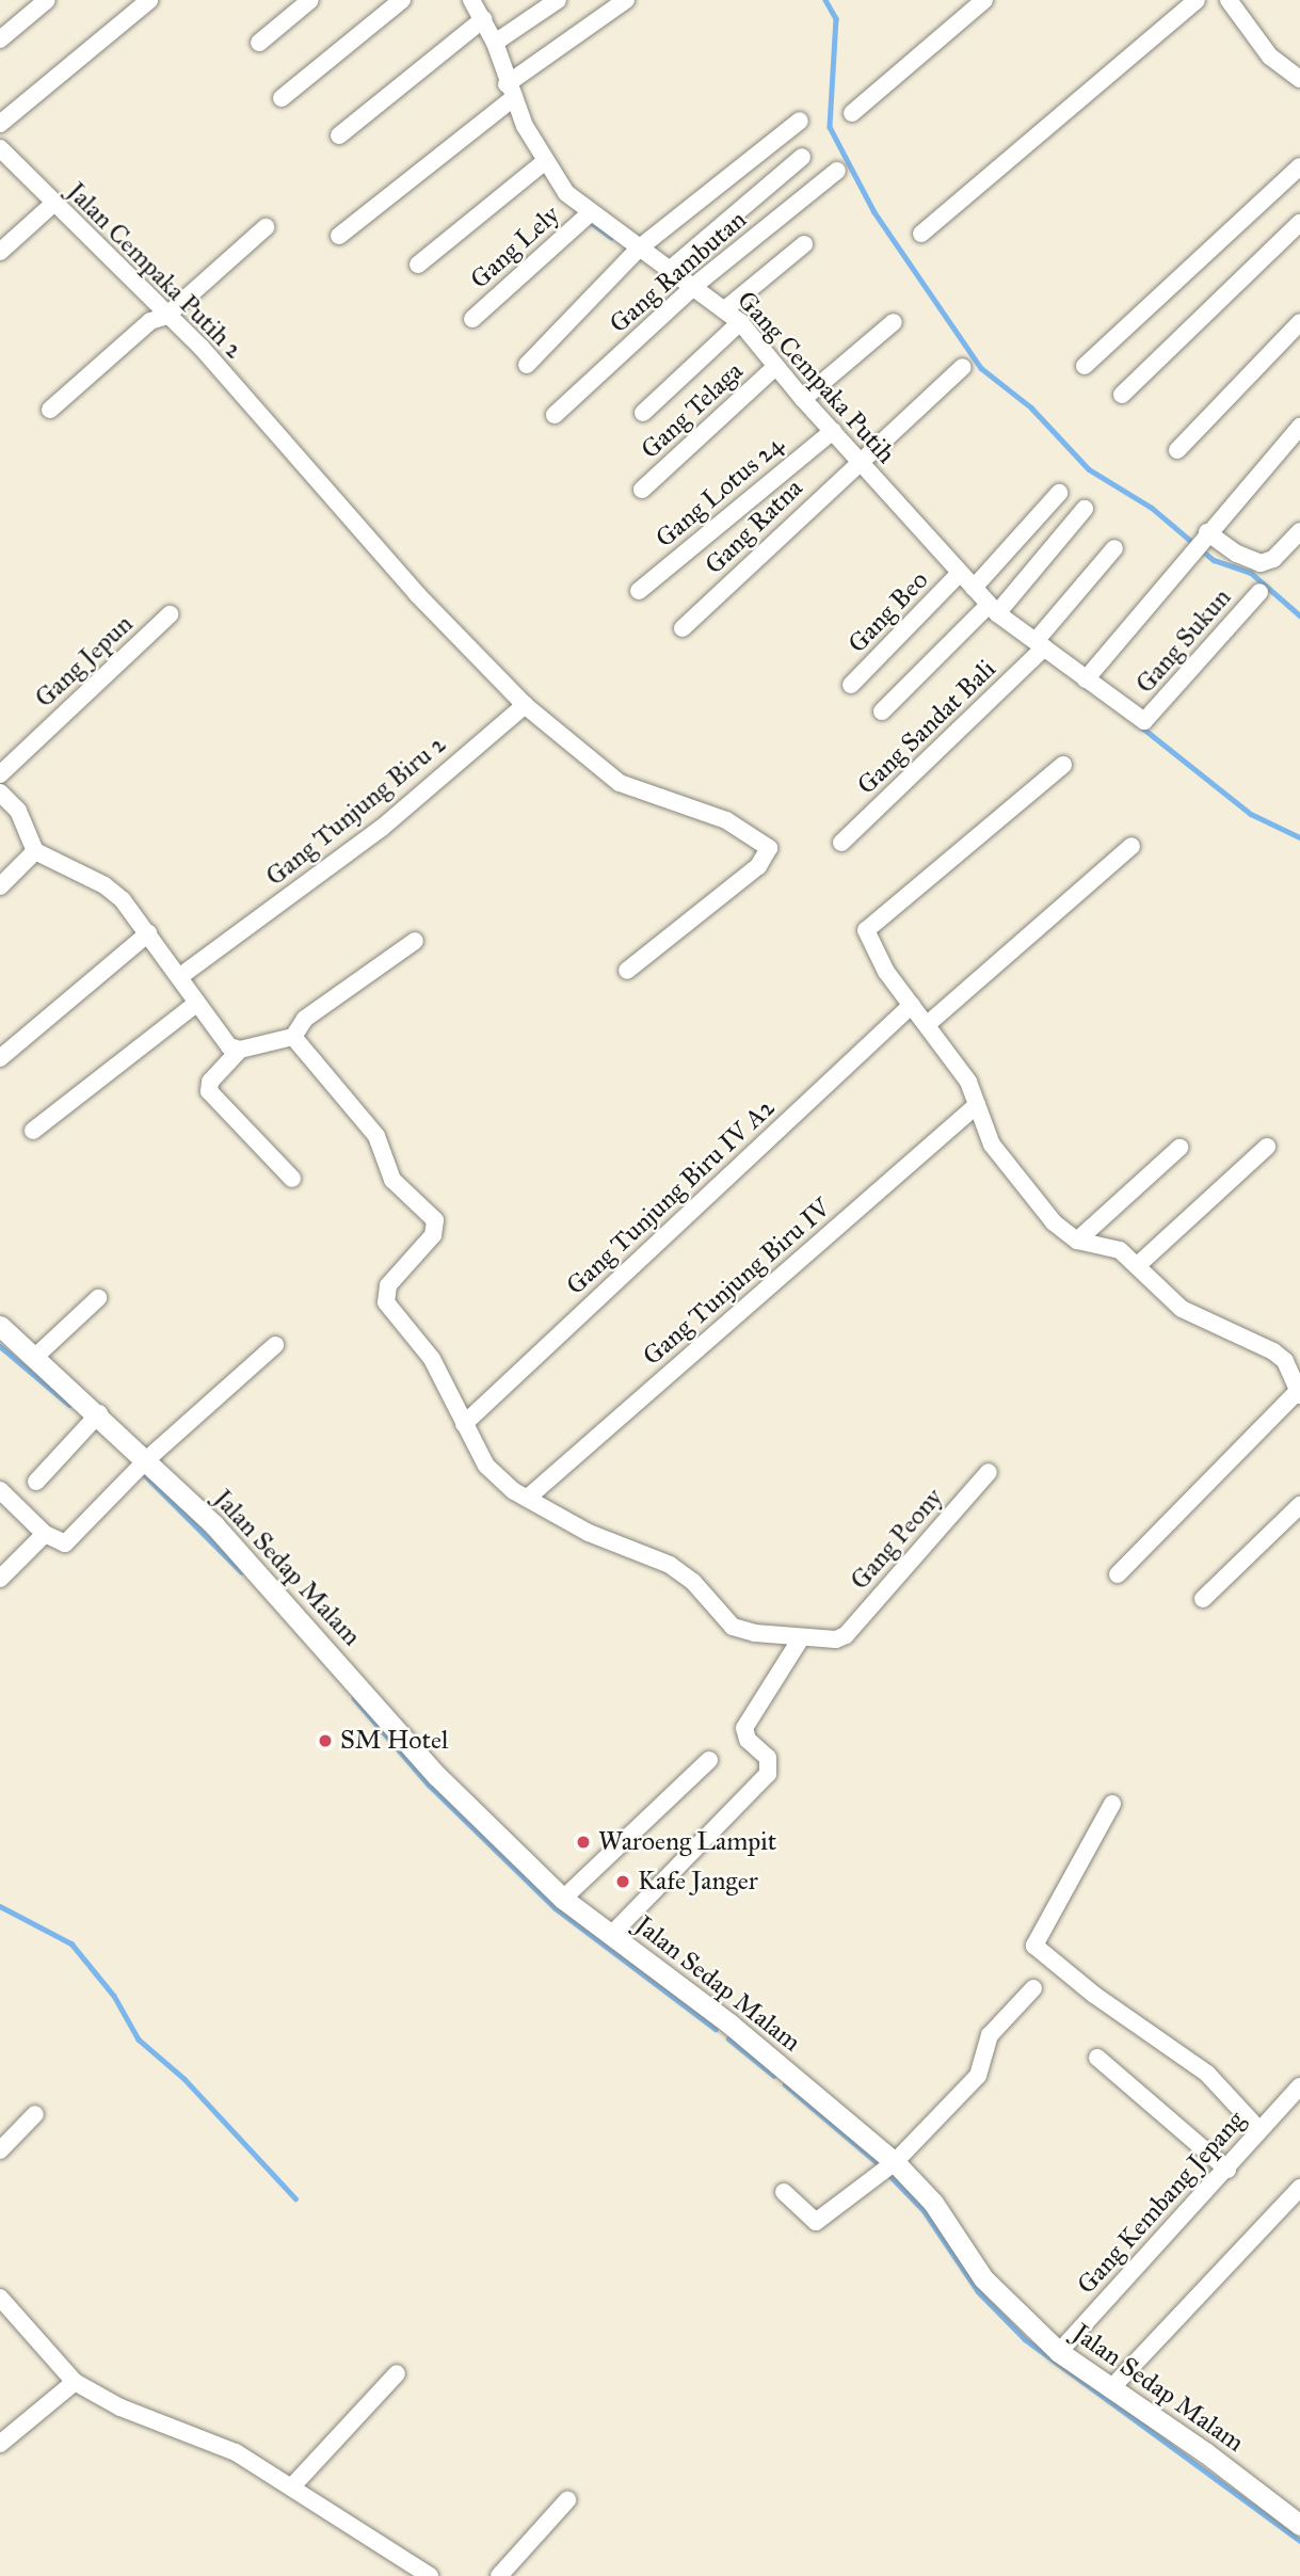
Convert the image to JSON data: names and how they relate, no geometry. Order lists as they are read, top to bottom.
{
  "streets": {
    "street": [
      "Gang Lely",
      "Jalan Cempaka Putih 2",
      "Gang Rambutan",
      "Gang Cempaka Putih",
      "Gang Telaga",
      "Gang Lotus 24",
      "Gang Ratna",
      "Gang Beo",
      "Gang Sukun",
      "Gang Jepun",
      "Gang Sandat Bali",
      "Gang Tunjung Biru 2",
      "Gang Tunjung Biru IV A2",
      "Gang Tunjung Biru IV",
      "Gang Peony",
      "Jalan Sedap Malam",
      "Gang Kembang Jepang"
    ]
  },
  "crossings": [
    ["Gang Lely", "Gang Cempaka Putih"],
    ["Jalan Cempaka Putih 2", "Gang Tunjung Biru 2"],
    ["Gang Rambutan", "Gang Cempaka Putih"],
    ["Gang Cempaka Putih", "Gang Telaga"],
    ["Gang Cempaka Putih", "Gang Lotus 24"],
    ["Gang Cempaka Putih", "Gang Ratna"],
    ["Gang Cempaka Putih", "Gang Beo"],
    ["Gang Cempaka Putih", "Gang Sukun"],
    ["Gang Cempaka Putih", "Gang Sandat Bali"],
    ["Jalan Sedap Malam", "Gang Kembang Jepang"]
  ],
  "places": ["SM Hotel", "Waroeng Lampit", "Kafe Janger"]
}
